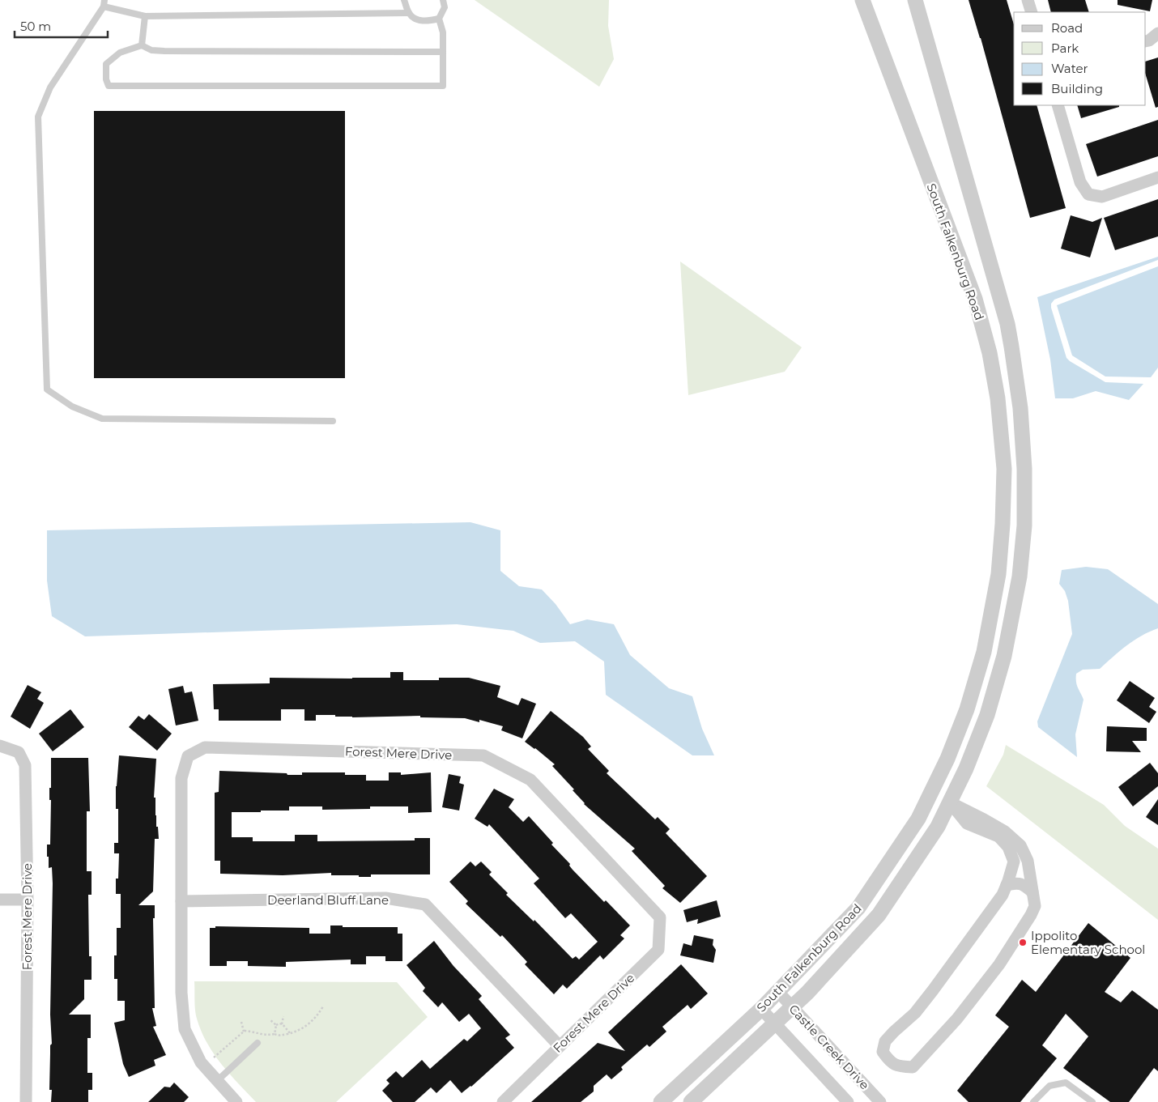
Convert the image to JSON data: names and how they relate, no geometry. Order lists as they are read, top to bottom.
{
  "streets": {
    "street": [
      "South Falkenburg Road",
      "Forest Mere Drive",
      "Deerland Bluff Lane",
      "Castle Creek Drive"
    ]
  },
  "crossings": [
    ["South Falkenburg Road", "Castle Creek Drive"],
    ["Forest Mere Drive", "Deerland Bluff Lane"]
  ],
  "places": ["Ippolito Elementary School"],
  "legend": [
    "Road",
    "Park",
    "Water",
    "Building"
  ],
  "scale_bar": "50 m"
}
